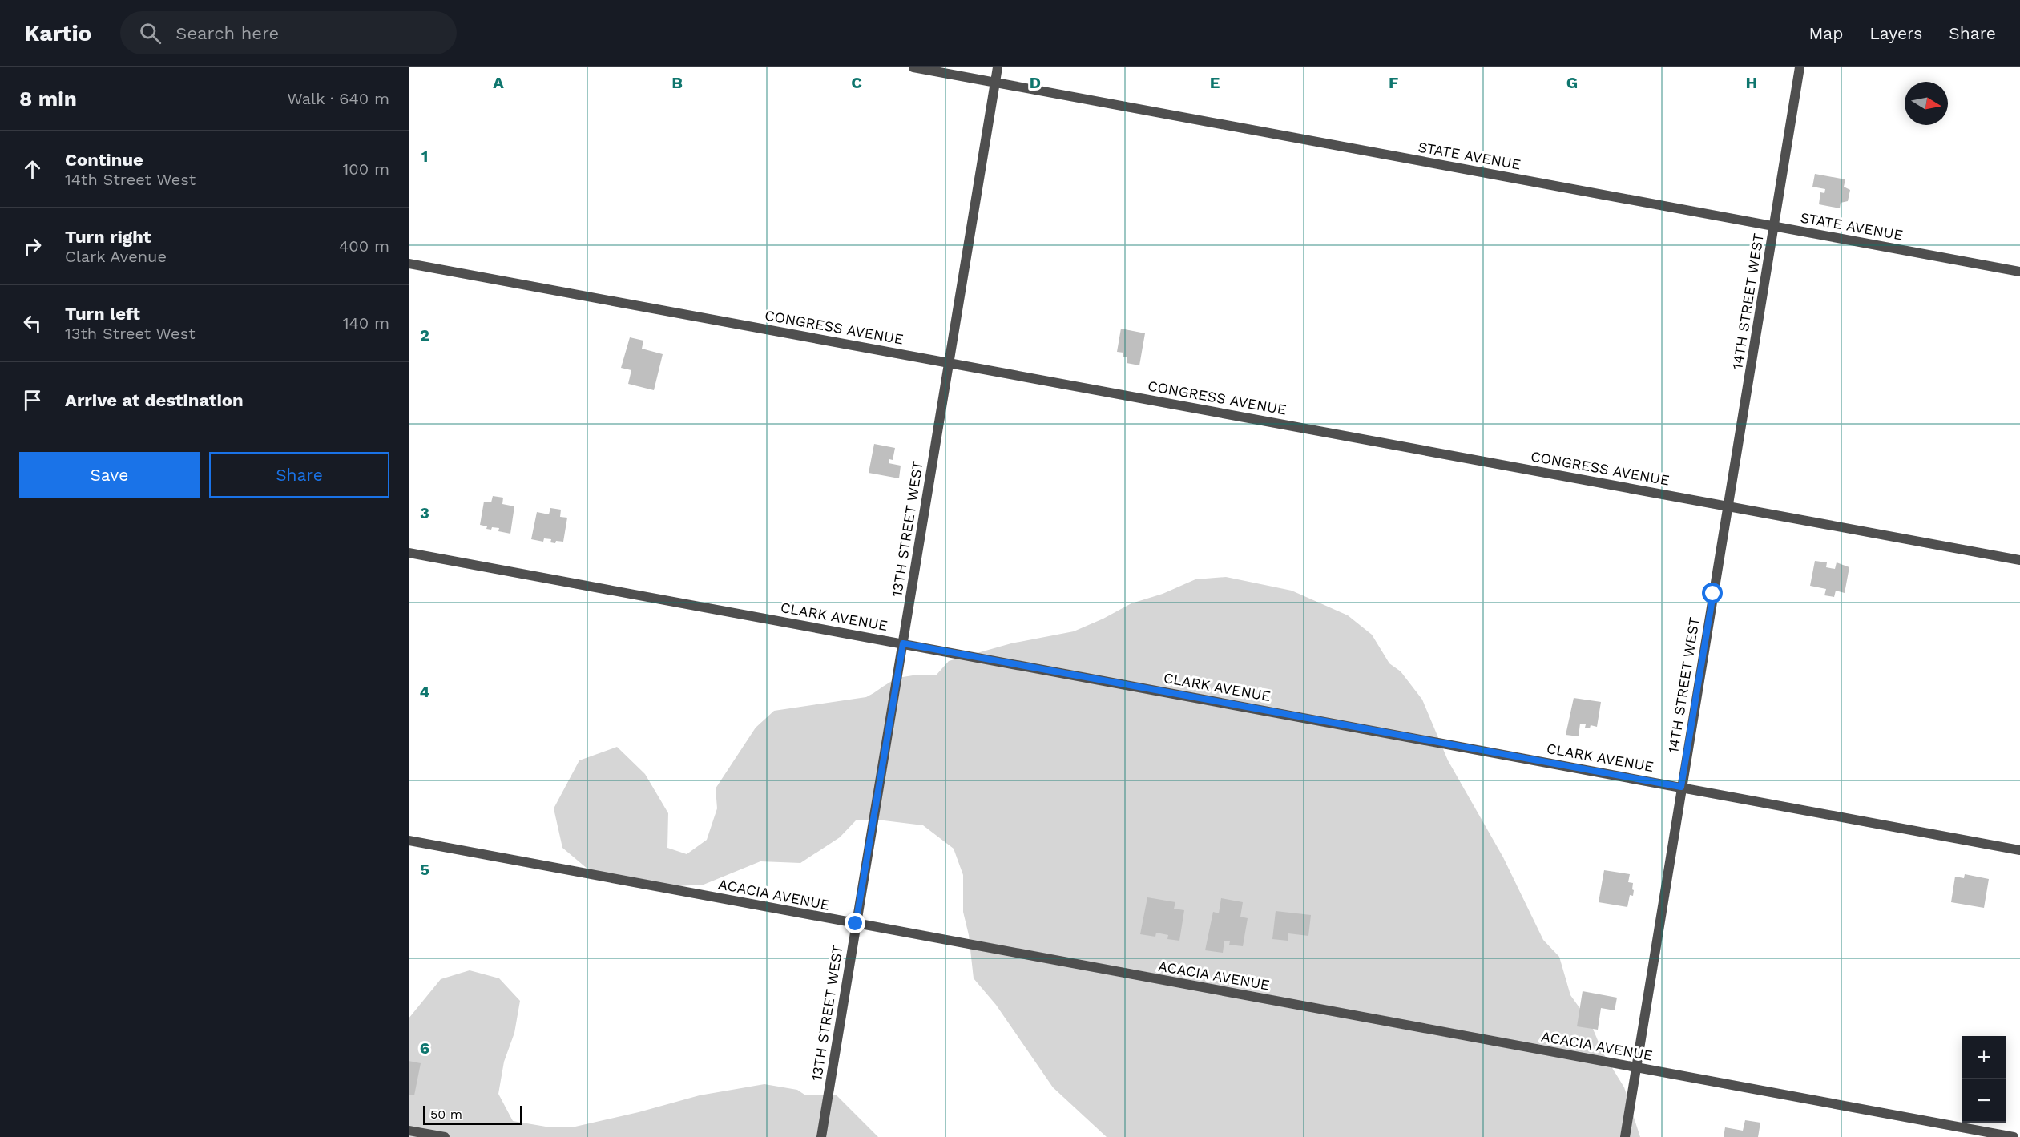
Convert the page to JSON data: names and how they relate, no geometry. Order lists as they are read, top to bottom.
{
  "streets": {
    "street": [
      "STATE AVENUE",
      "14TH STREET WEST",
      "CONGRESS AVENUE",
      "13TH STREET WEST",
      "CLARK AVENUE",
      "ACACIA AVENUE"
    ]
  },
  "crossings": [
    ["STATE AVENUE", "14TH STREET WEST"],
    ["STATE AVENUE", "13TH STREET WEST"],
    ["14TH STREET WEST", "CONGRESS AVENUE"],
    ["14TH STREET WEST", "CLARK AVENUE"],
    ["14TH STREET WEST", "ACACIA AVENUE"],
    ["CONGRESS AVENUE", "13TH STREET WEST"],
    ["13TH STREET WEST", "CLARK AVENUE"],
    ["13TH STREET WEST", "ACACIA AVENUE"]
  ],
  "scale_bar": "50 m",
  "north": "right",
  "page": {
    "header": "Kartio",
    "search": "Search here",
    "nav": ["Map", "Layers", "Share"],
    "heading": ["8 min", "Walk · 640 m"],
    "list": [
      ["Continue", "14th Street West", "100 m"],
      ["Turn right", "Clark Avenue", "400 m"],
      ["Turn left", "13th Street West", "140 m"],
      "Arrive at destination"
    ],
    "buttons": ["Save", "Share"],
    "map_buttons": ["+", "−"],
    "scale": "50 m"
  },
  "grid": {
    "columns": [
      "A",
      "B",
      "C",
      "D",
      "E",
      "F",
      "G",
      "H"
    ],
    "rows": [
      "1",
      "2",
      "3",
      "4",
      "5",
      "6"
    ]
  }
}
